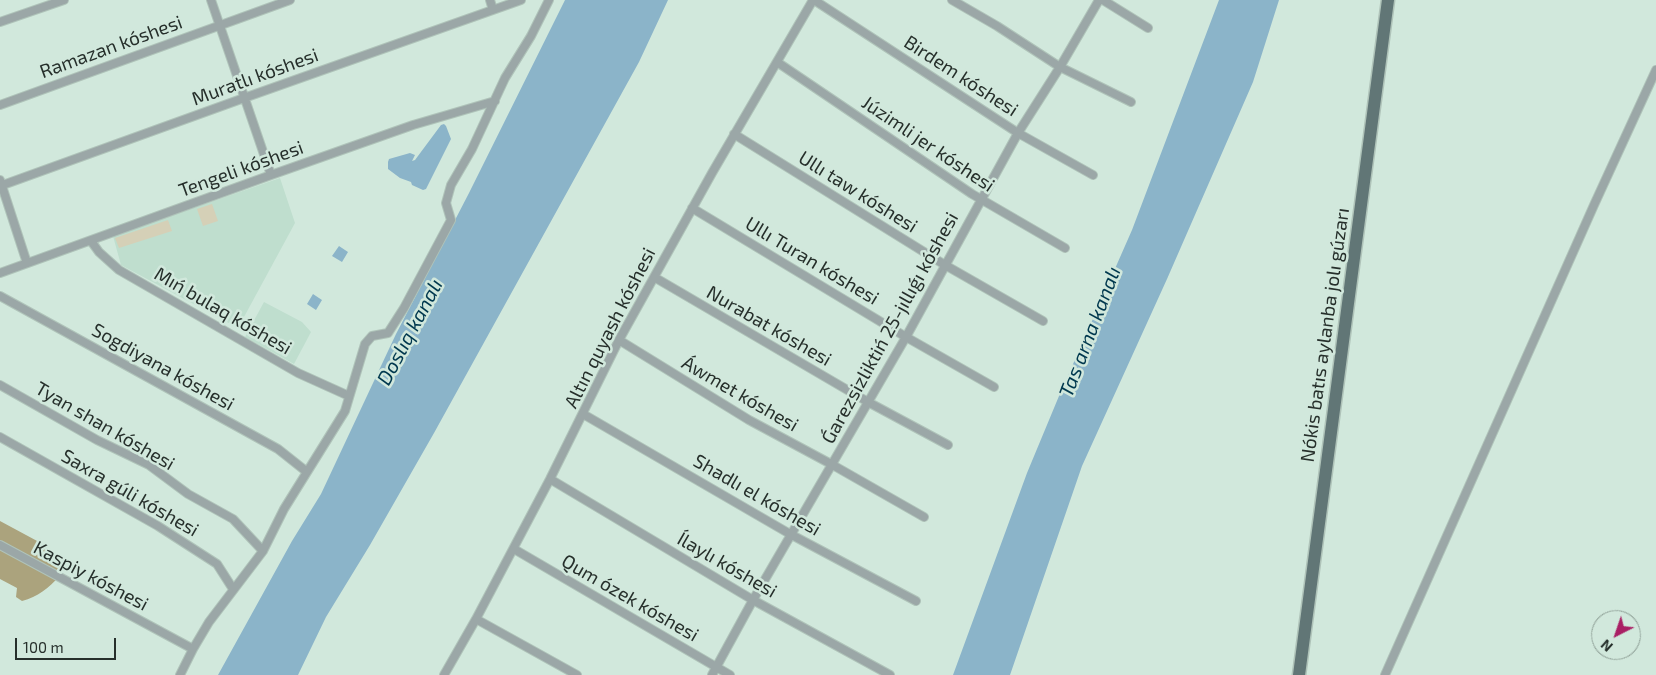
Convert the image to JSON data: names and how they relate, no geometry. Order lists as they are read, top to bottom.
{
  "streets": {
    "main road": ["Nókis batıs aylanba jolı gúzarı"],
    "street": [
      "Ramazan kóshesi",
      "Birdem kóshesi",
      "Muratlı kóshesi",
      "Júzimli jer kóshesi",
      "Tengeli kóshesi",
      "Ullı taw kóshesi",
      "Ullı Turan kóshesi",
      "Mıń bulaq kóshesi",
      "Nurabat kóshesi",
      "Altın quyash kóshesi",
      "Ǵarezsizliktiń 25-jıllıǵı kóshesi",
      "Sogdiyana kóshesi",
      "Áwmet kóshesi",
      "Tyan shan kóshesi",
      "Saxra gúli kóshesi",
      "Shadlı el kóshesi",
      "Ílaylı kóshesi",
      "Kaspiy kóshesi",
      "Qum ózek kóshesi"
    ]
  },
  "crossings": [
    ["Birdem kóshesi", "Altın quyash kóshesi"],
    ["Birdem kóshesi", "Ǵarezsizliktiń 25-jıllıǵı kóshesi"],
    ["Júzimli jer kóshesi", "Altın quyash kóshesi"],
    ["Júzimli jer kóshesi", "Ǵarezsizliktiń 25-jıllıǵı kóshesi"],
    ["Tengeli kóshesi", "Mıń bulaq kóshesi"],
    ["Ullı taw kóshesi", "Altın quyash kóshesi"],
    ["Ullı taw kóshesi", "Ǵarezsizliktiń 25-jıllıǵı kóshesi"],
    ["Ullı Turan kóshesi", "Altın quyash kóshesi"],
    ["Ullı Turan kóshesi", "Ǵarezsizliktiń 25-jıllıǵı kóshesi"],
    ["Nurabat kóshesi", "Altın quyash kóshesi"],
    ["Nurabat kóshesi", "Ǵarezsizliktiń 25-jıllıǵı kóshesi"],
    ["Altın quyash kóshesi", "Áwmet kóshesi"],
    ["Altın quyash kóshesi", "Shadlı el kóshesi"],
    ["Altın quyash kóshesi", "Ílaylı kóshesi"],
    ["Altın quyash kóshesi", "Qum ózek kóshesi"],
    ["Ǵarezsizliktiń 25-jıllıǵı kóshesi", "Áwmet kóshesi"],
    ["Ǵarezsizliktiń 25-jıllıǵı kóshesi", "Shadlı el kóshesi"],
    ["Ǵarezsizliktiń 25-jıllıǵı kóshesi", "Ílaylı kóshesi"],
    ["Ǵarezsizliktiń 25-jıllıǵı kóshesi", "Qum ózek kóshesi"]
  ],
  "water": ["Doslıq kanalı", "Tas arna kanalı"],
  "scale_bar": "100 m",
  "north": "bottom left"
}
